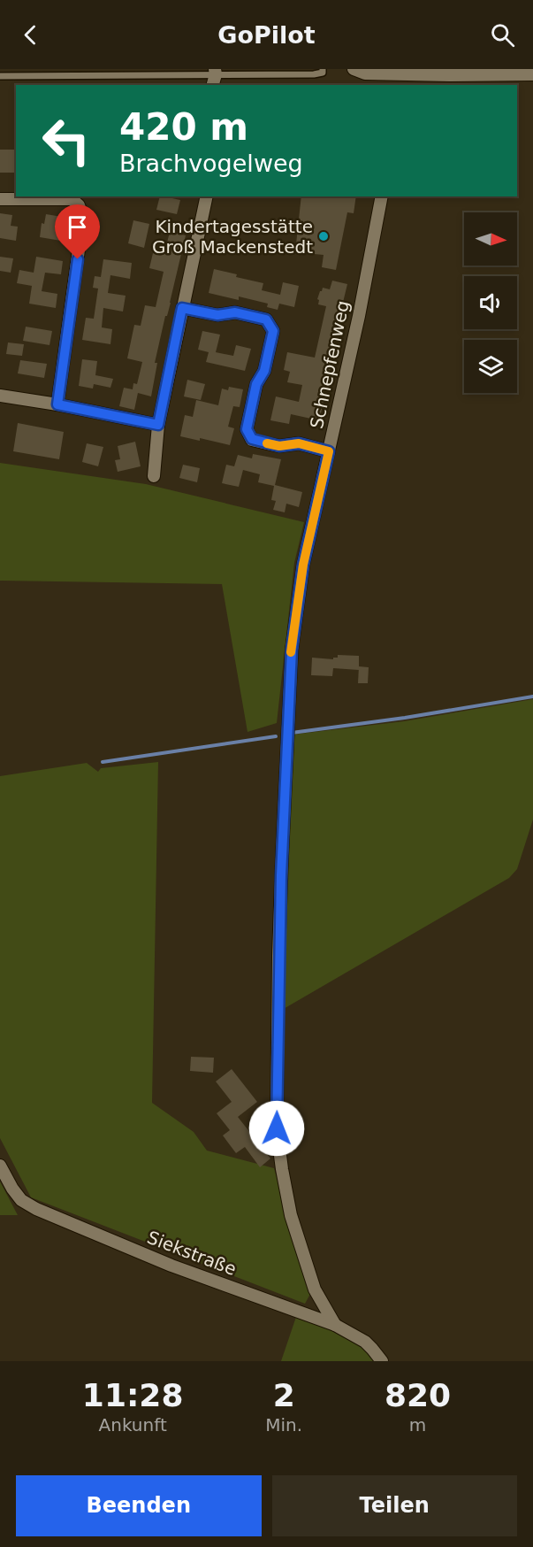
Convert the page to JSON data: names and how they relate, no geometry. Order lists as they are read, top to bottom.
{
  "streets": {
    "street": ["Schnepfenweg", "Siekstraße"]
  },
  "crossings": [
    ["Schnepfenweg", "Siekstraße"]
  ],
  "places": ["Kindertagesstätte Groß Mackenstedt"],
  "north": "right",
  "page": {
    "header": "GoPilot",
    "turn": ["420 m", "Brachvogelweg"],
    "eta": [
      "11:28",
      "Ankunft",
      "2",
      "Min.",
      "820",
      "m"
    ],
    "buttons": ["Beenden", "Teilen"]
  }
}
